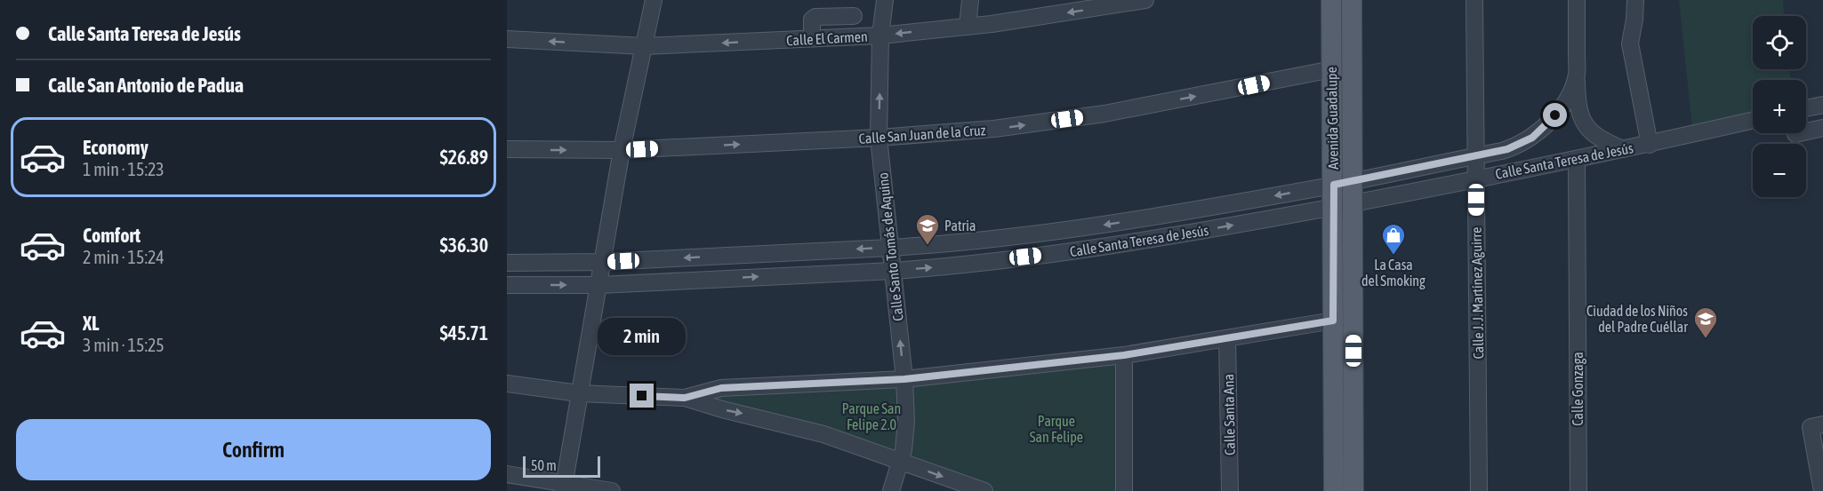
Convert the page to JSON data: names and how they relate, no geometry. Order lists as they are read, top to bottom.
{
  "streets": {
    "main road": ["Avenida Guadalupe"],
    "street": [
      "Calle El Carmen",
      "Calle San Juan de la Cruz",
      "Calle Santa Teresa de Jesús",
      "Calle Santo Tomás de Aquino",
      "Calle J. J. Martínez Aguirre",
      "Calle Gonzaga",
      "Calle Santa Ana"
    ]
  },
  "crossings": [
    ["Calle El Carmen", "Calle Santo Tomás de Aquino"],
    ["Avenida Guadalupe", "Calle San Juan de la Cruz"],
    ["Avenida Guadalupe", "Calle Santa Teresa de Jesús"],
    ["Calle San Juan de la Cruz", "Calle Santo Tomás de Aquino"],
    ["Calle Santa Teresa de Jesús", "Calle Santo Tomás de Aquino"],
    ["Calle Santa Teresa de Jesús", "Calle J. J. Martínez Aguirre"],
    ["Calle Santa Teresa de Jesús", "Calle Gonzaga"]
  ],
  "one_way": ["Calle El Carmen", "Calle San Juan de la Cruz", "Calle Santo Tomás de Aquino"],
  "parks": ["Parque San Felipe 2.0", "Parque San Felipe"],
  "places": {
    "school or university": ["Patria", "Ciudad de los Niños del Padre Cuéllar"],
    "shop": ["La Casa del Smoking"]
  },
  "scale_bar": "50 m",
  "page": {
    "banner": ["Calle Santa Teresa de Jesús", "Calle San Antonio de Padua"],
    "map_buttons": ["+", "−"],
    "list": [
      {
        "name": "Economy",
        "note": "1 min · 15:23",
        "value": "$26.89"
      },
      {
        "name": "Comfort",
        "note": "2 min · 15:24",
        "value": "$36.30"
      },
      {
        "name": "XL",
        "note": "3 min · 15:25",
        "value": "$45.71"
      }
    ],
    "bubble": "2 min",
    "buttons": "Confirm",
    "scale": "50 m"
  }
}
